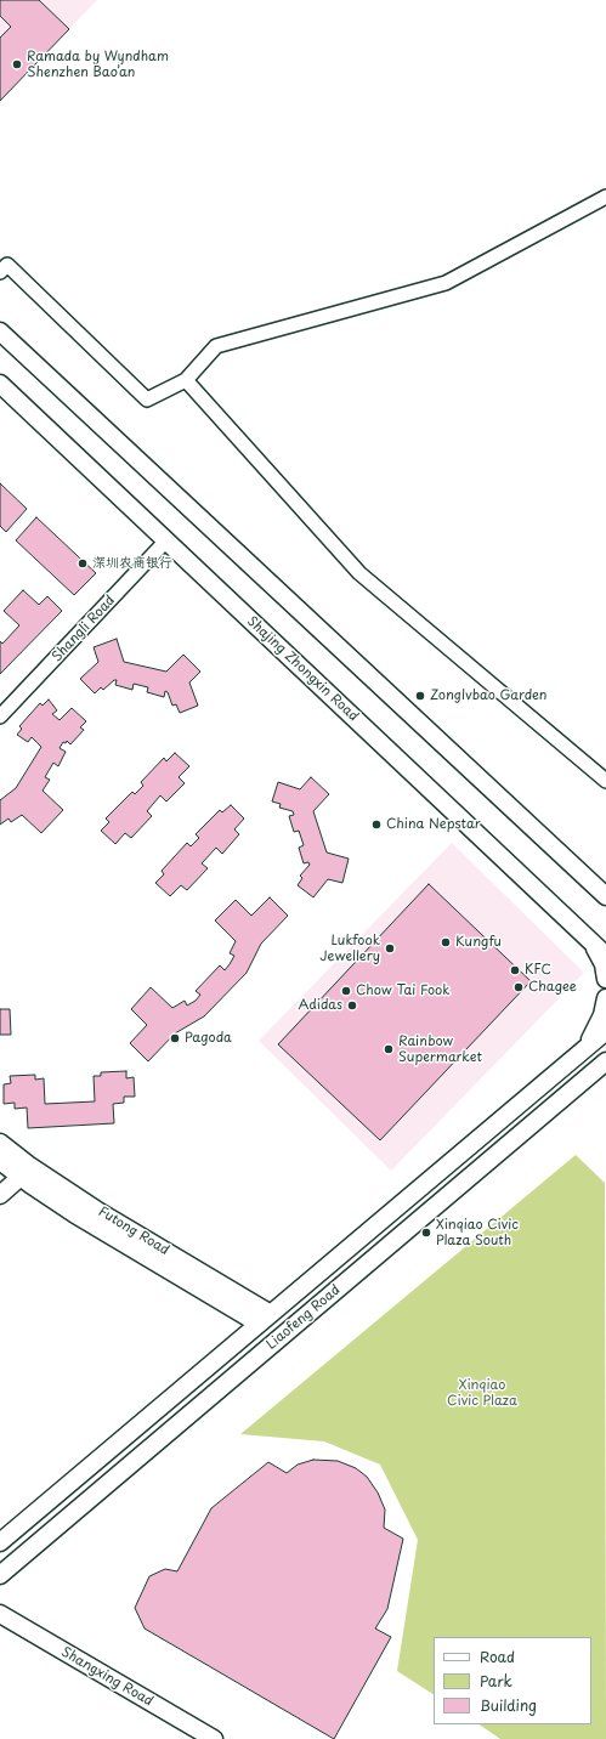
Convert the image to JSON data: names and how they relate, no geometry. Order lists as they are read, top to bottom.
{
  "streets": {
    "street": [
      "Shangli Road",
      "Shajing Zhongxin Road",
      "Futong Road",
      "Liaofeng Road",
      "Shangxing Road"
    ]
  },
  "crossings": [
    ["Shangli Road", "Shajing Zhongxin Road"],
    ["Futong Road", "Liaofeng Road"]
  ],
  "parks": ["Xinqiao Civic Plaza"],
  "places": [
    "Ramada by Wyndham Shenzhen Bao’an",
    "深圳农商银行",
    "Zonglvbao Garden",
    "China Nepstar",
    "Kungfu",
    "Lukfook Jewellery",
    "KFC",
    "Chagee",
    "Chow Tai Fook",
    "Adidas",
    "Pagoda",
    "Rainbow Supermarket",
    "Xinqiao Civic Plaza South"
  ],
  "legend": ["Road", "Park", "Building"]
}
